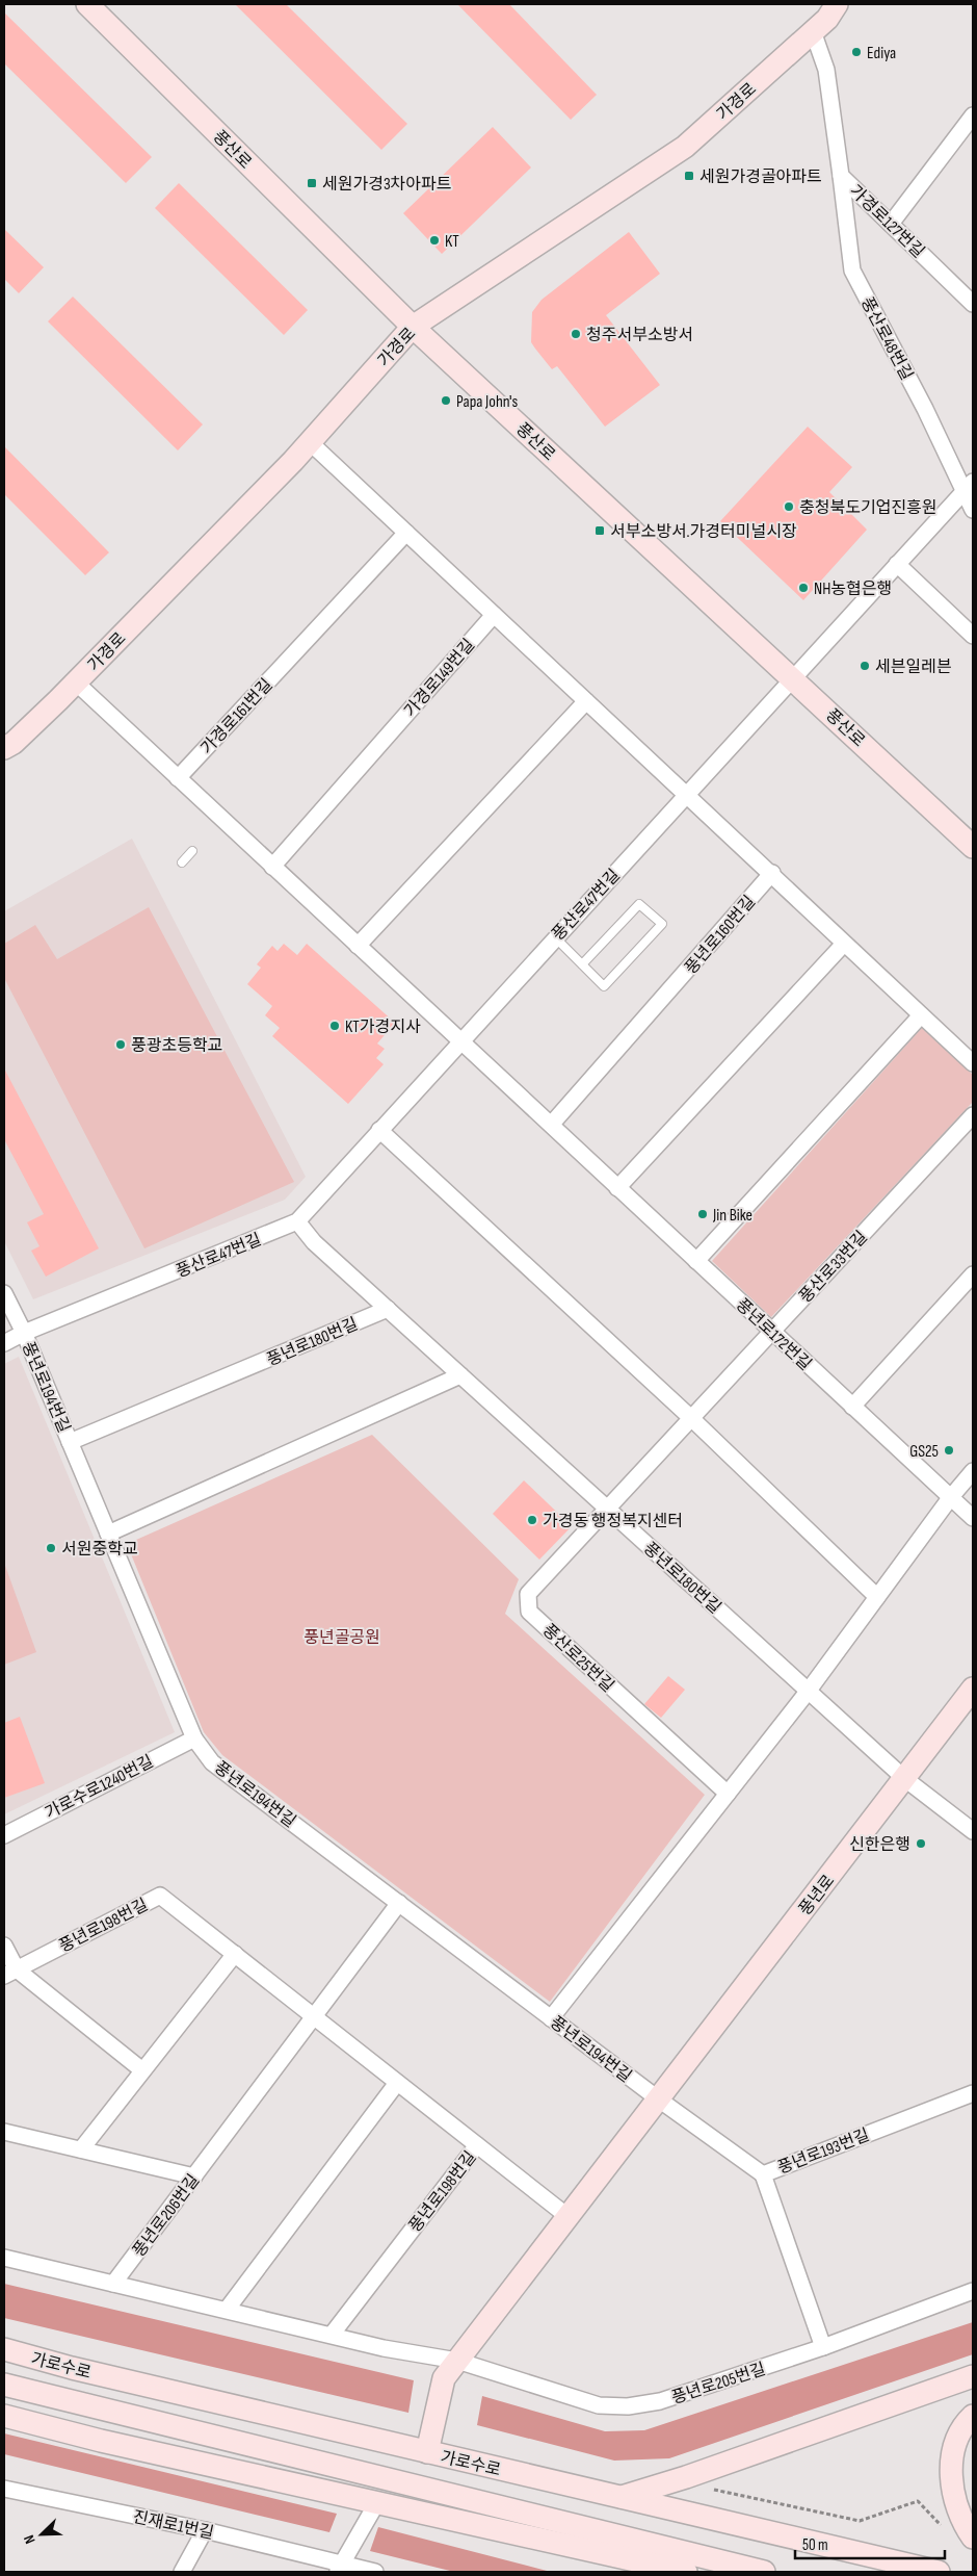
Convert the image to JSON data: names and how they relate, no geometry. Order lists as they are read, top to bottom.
{
  "streets": {
    "street": [
      "가경로",
      "풍산로",
      "가경로127번길",
      "풍산로48번길",
      "가경로149번길",
      "가경로161번길",
      "풍산로47번길",
      "풍년로160번길",
      "풍산로33번길",
      "풍년로172번길",
      "풍년로180번길",
      "풍년로194번길",
      "풍산로25번길",
      "가로수로1240번길",
      "풍년로",
      "풍년로198번길",
      "풍년로193번길",
      "풍년로206번길",
      "가로수로",
      "풍년로205번길",
      "진재로1번길"
    ]
  },
  "crossings": [
    ["가경로", "풍산로"],
    ["가경로", "가경로127번길"],
    ["풍산로", "풍산로47번길"],
    ["가경로127번길", "풍산로48번길"],
    ["풍산로47번길", "풍년로172번길"],
    ["풍산로47번길", "풍년로180번길"],
    ["풍산로47번길", "풍년로194번길"],
    ["풍년로160번길", "풍년로172번길"],
    ["풍산로33번길", "풍년로172번길"],
    ["풍산로33번길", "풍년로180번길"],
    ["풍산로33번길", "풍산로25번길"],
    ["풍년로180번길", "풍년로194번길"],
    ["풍년로180번길", "풍산로25번길"],
    ["풍년로180번길", "풍년로"],
    ["풍년로194번길", "가로수로1240번길"],
    ["풍년로194번길", "풍년로"],
    ["풍년로194번길", "풍년로193번길"],
    ["풍년로", "풍년로198번길"],
    ["풍년로", "풍년로193번길"],
    ["풍년로", "가로수로"],
    ["풍년로", "풍년로205번길"],
    ["풍년로198번길", "풍년로206번길"]
  ],
  "parks": ["풍년골공원"],
  "places": {
    "other": [
      "Ediya",
      "KT",
      "청주서부소방서",
      "Papa John's",
      "충청북도기업진흥원",
      "NH농협은행",
      "세븐일레븐",
      "KT가경지사",
      "풍광초등학교",
      "Jin Bike",
      "GS25",
      "가경동 행정복지센터",
      "서원중학교",
      "신한은행"
    ],
    "transit": ["세원가경골아파트", "세원가경3차아파트", "서부소방서.가경터미널시장"]
  },
  "scale_bar": "50 m",
  "north": "bottom left"
}
